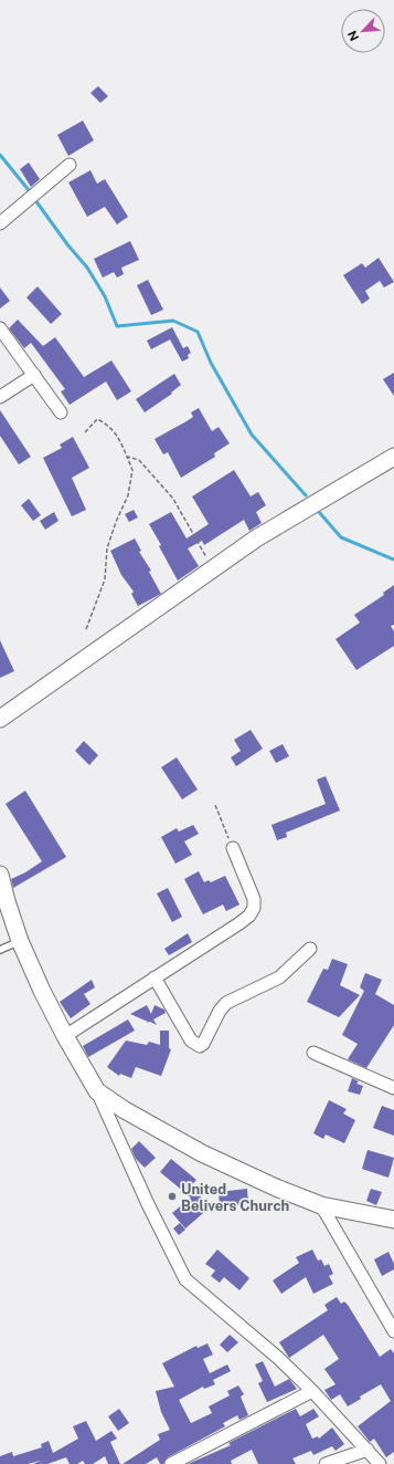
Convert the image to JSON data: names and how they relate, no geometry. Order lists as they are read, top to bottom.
{
  "places": ["United Belivers Church"],
  "north": "bottom left"
}
